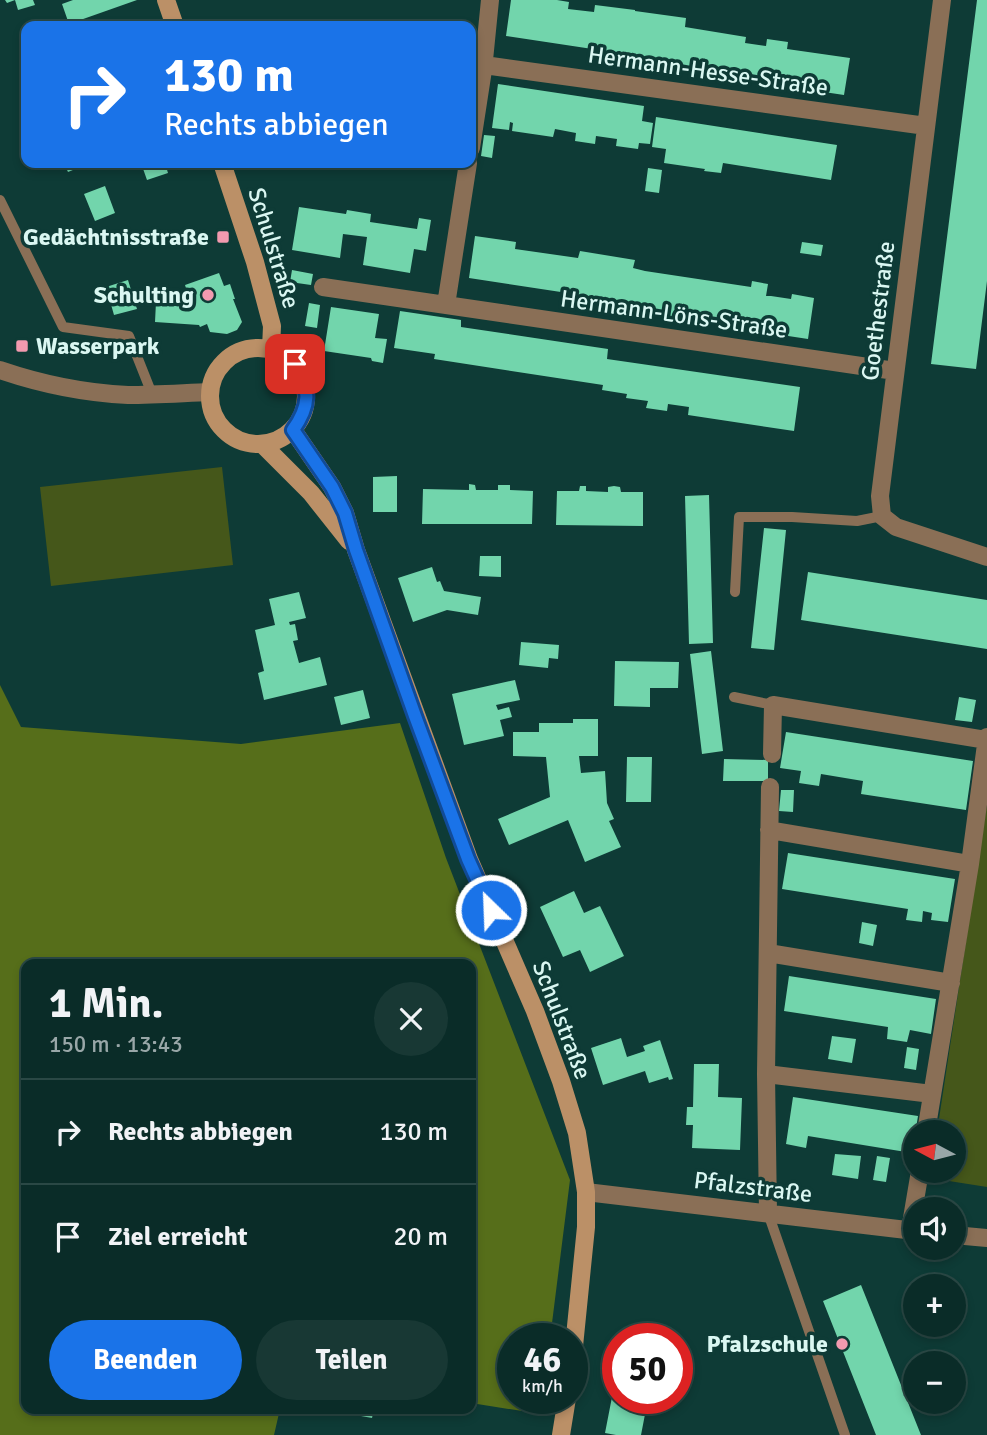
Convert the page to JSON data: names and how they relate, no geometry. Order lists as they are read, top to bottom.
{
  "streets": {
    "main road": ["Schulstraße"],
    "street": [
      "Hermann-Hesse-Straße",
      "Goethestraße",
      "Hermann-Löns-Straße",
      "Pfalzstraße"
    ]
  },
  "crossings": [
    ["Hermann-Hesse-Straße", "Goethestraße"],
    ["Schulstraße", "Pfalzstraße"],
    ["Goethestraße", "Hermann-Löns-Straße"]
  ],
  "places": {
    "transit": ["Gedächtnisstraße", "Wasserpark"],
    "other": ["Schulting", "Pfalzschule"]
  },
  "north": "left",
  "page": {
    "turn": ["130 m", "Rechts abbiegen"],
    "heading": ["1 Min.", "150 m · 13:43"],
    "list": [
      {
        "name": "Rechts abbiegen",
        "value": "130 m"
      },
      {
        "name": "Ziel erreicht",
        "value": "20 m"
      }
    ],
    "map_buttons": ["+", "−"],
    "buttons": ["Beenden", "Teilen"],
    "speed": "46 km/h",
    "limit": "50"
  }
}
